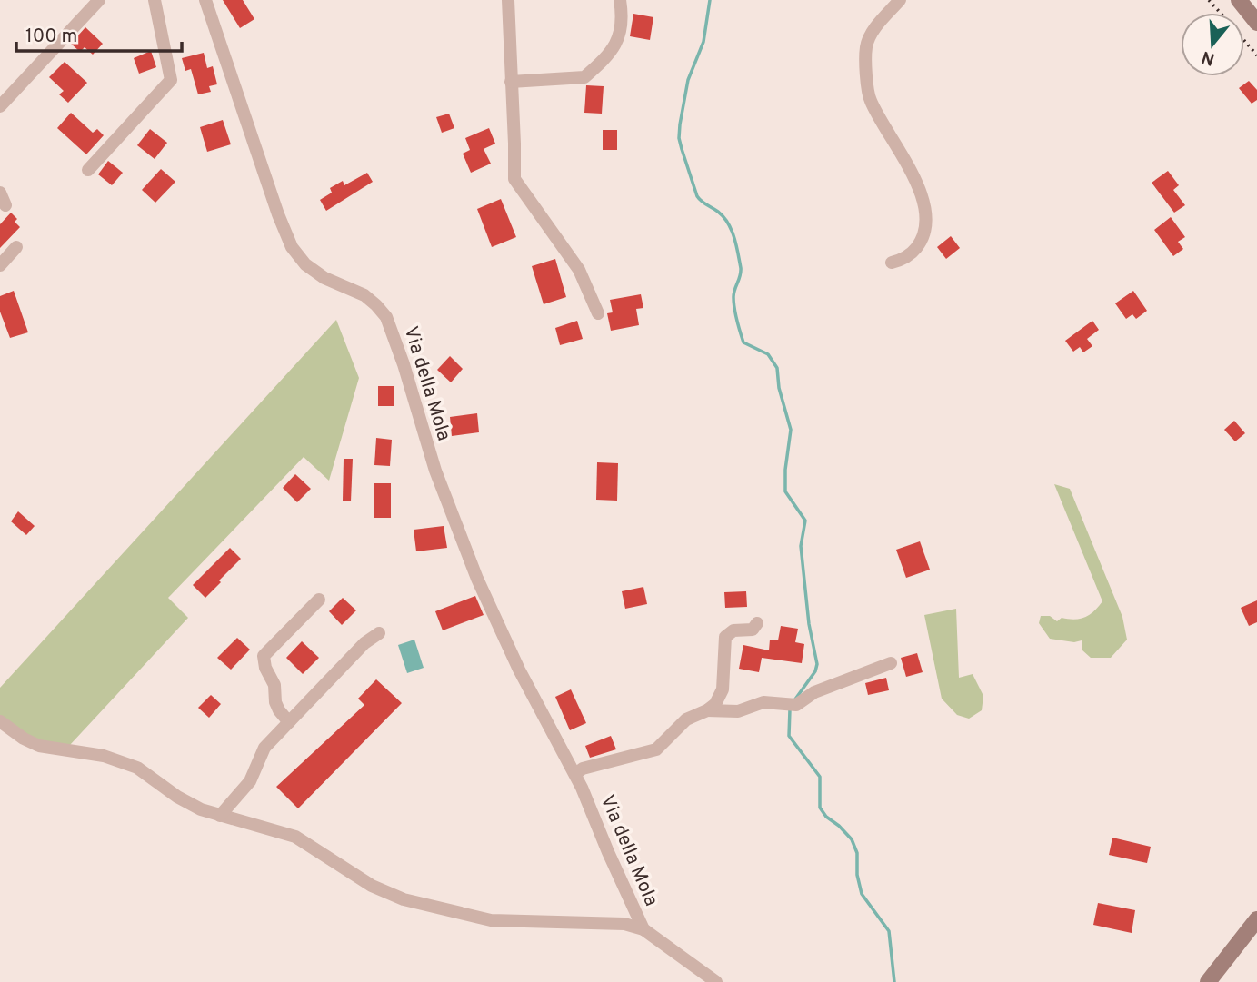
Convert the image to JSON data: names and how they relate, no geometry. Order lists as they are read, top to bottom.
{
  "streets": {
    "street": ["Via della Mola"]
  },
  "scale_bar": "100 m",
  "north": "bottom"
}
